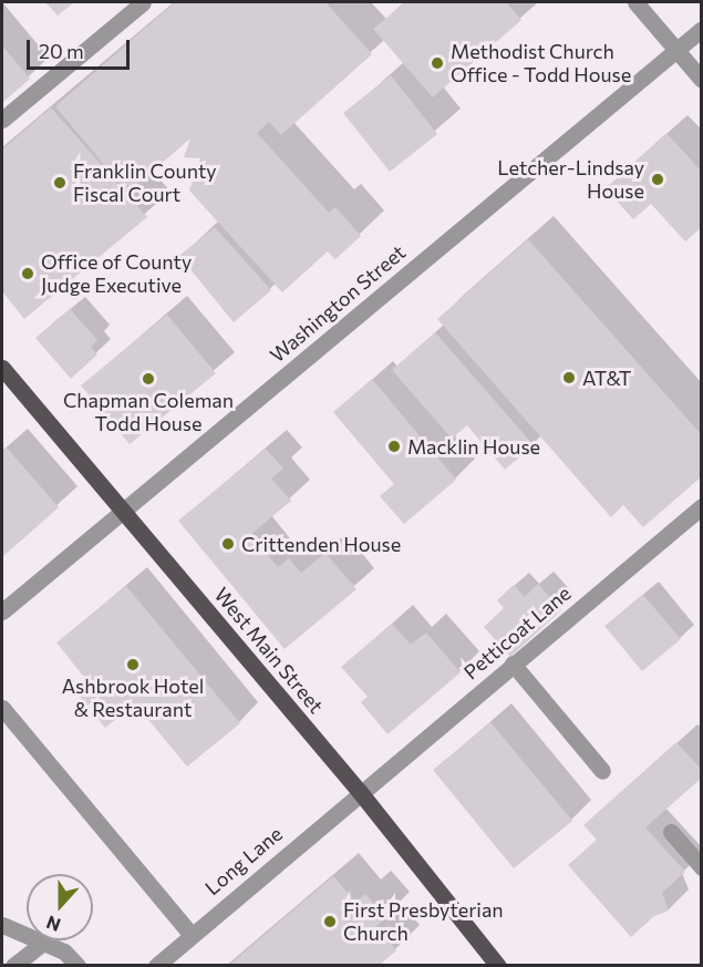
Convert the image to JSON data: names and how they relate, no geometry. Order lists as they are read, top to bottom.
{
  "streets": {
    "main road": ["West Main Street"],
    "street": ["Washington Street", "Petticoat Lane", "Long Lane"]
  },
  "crossings": [
    ["Washington Street", "West Main Street"],
    ["Petticoat Lane", "West Main Street"],
    ["Petticoat Lane", "Long Lane"],
    ["West Main Street", "Long Lane"]
  ],
  "places": [
    "Methodist Church Office - Todd House",
    "Letcher-Lindsay House",
    "Franklin County Fiscal Court",
    "Office of County Judge Executive",
    "AT&T",
    "Chapman Coleman Todd House",
    "Macklin House",
    "Crittenden House",
    "Ashbrook Hotel & Restaurant",
    "First Presbyterian Church"
  ],
  "scale_bar": "20 m",
  "north": "bottom"
}
